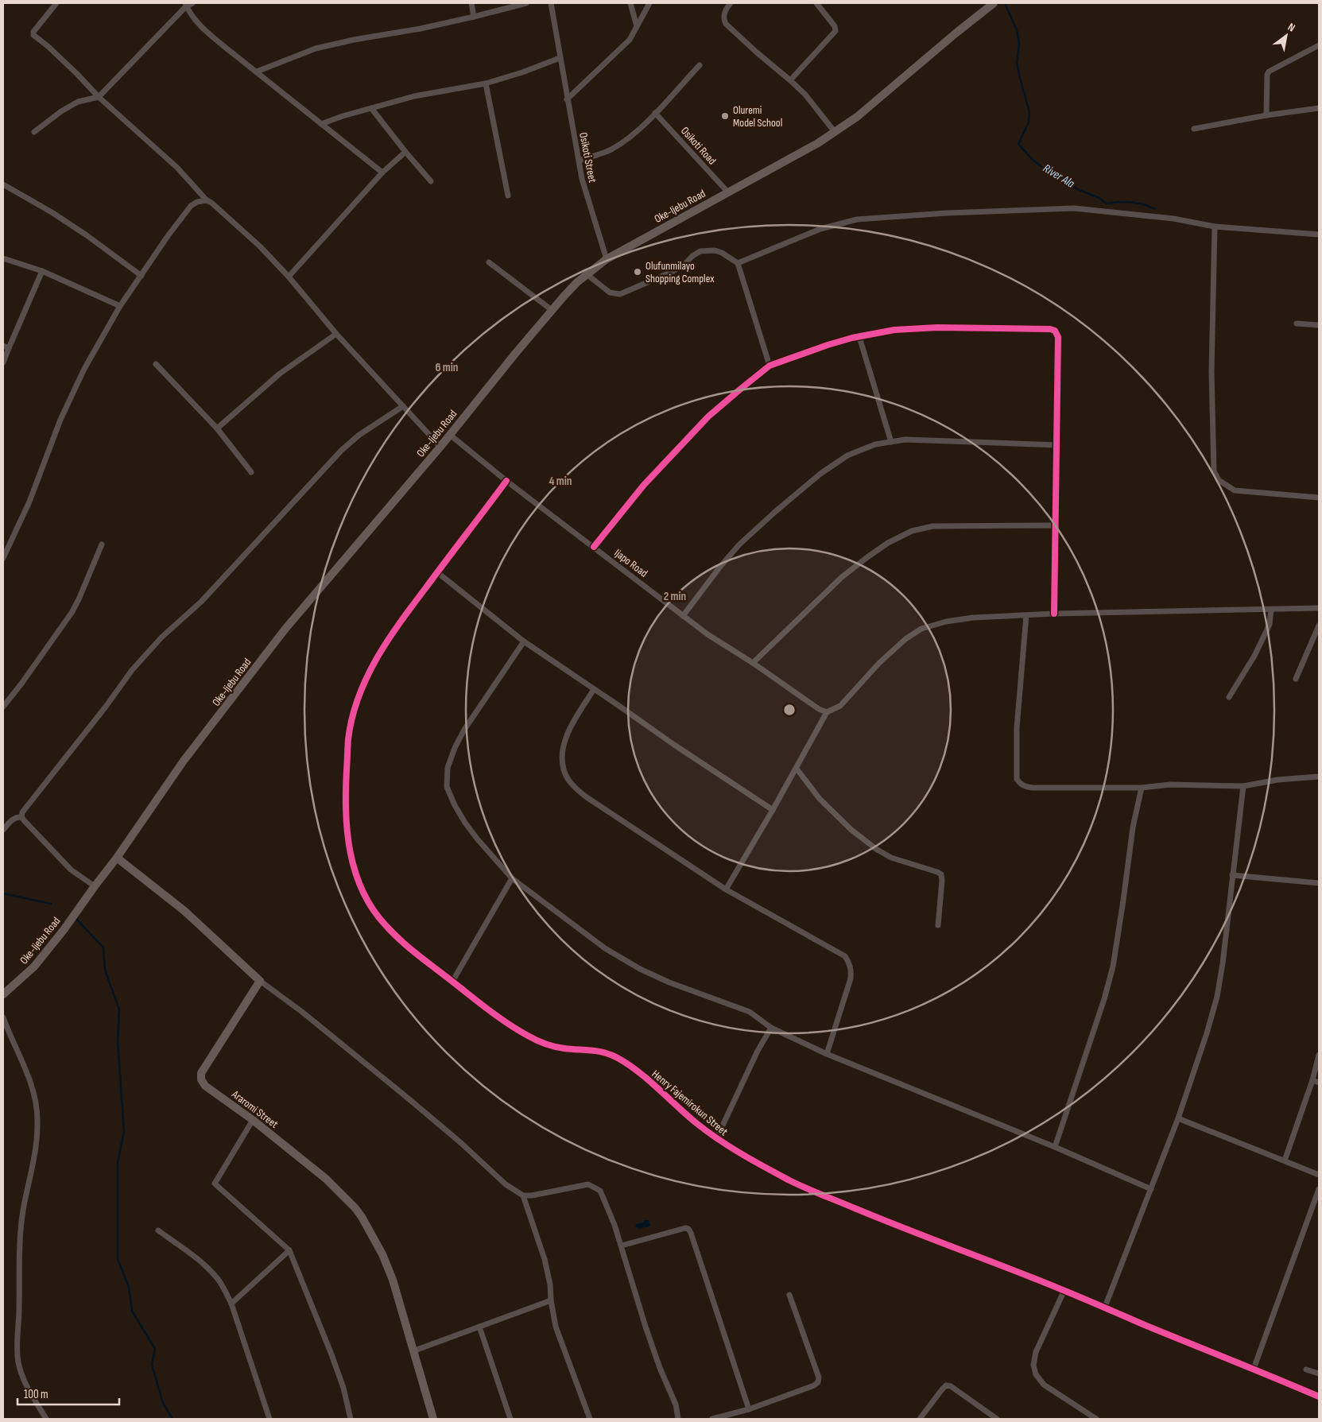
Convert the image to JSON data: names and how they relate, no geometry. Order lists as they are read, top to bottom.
{
  "streets": {
    "main road": ["Oke-Ijebu Road", "Araromi Street"],
    "street": [
      "Osikoti Road",
      "Osikoti Street",
      "Ijapo Road",
      "Henry Fajemirokun Street"
    ]
  },
  "crossings": [
    ["Osikoti Road", "Oke-Ijebu Road"],
    ["Osikoti Street", "Oke-Ijebu Road"],
    ["Oke-Ijebu Road", "Ijapo Road"],
    ["Ijapo Road", "Henry Fajemirokun Street"]
  ],
  "water": ["River Ala"],
  "places": ["Oluremi Model School", "Olufunmilayo Shopping Complex"],
  "scale_bar": "100 m",
  "north": "top right",
  "rings": ["6 min", "4 min", "2 min"]
}
